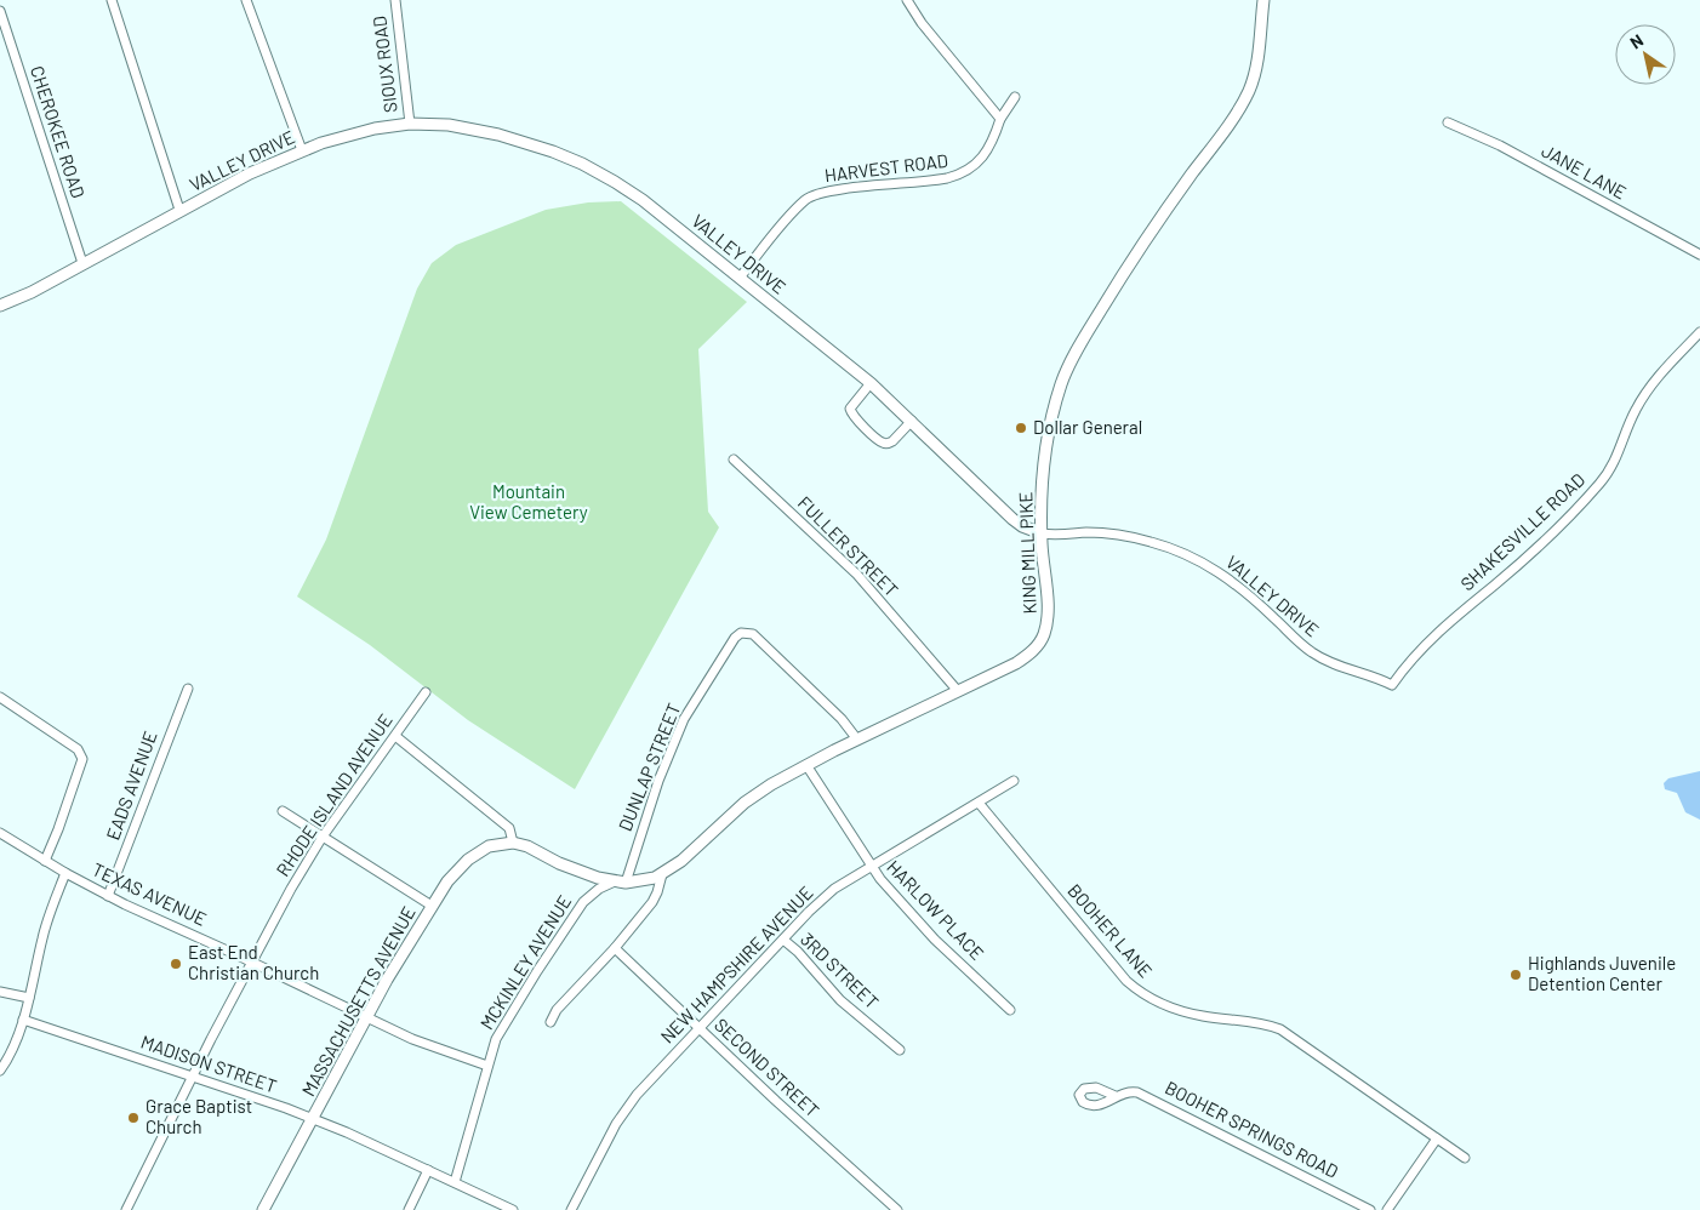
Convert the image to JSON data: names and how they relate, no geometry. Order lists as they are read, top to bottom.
{
  "streets": {
    "main road": ["VALLEY DRIVE", "KING MILL PIKE", "MASSACHUSETTS AVENUE"],
    "street": [
      "SIOUX ROAD",
      "CHEROKEE ROAD",
      "HARVEST ROAD",
      "JANE LANE",
      "SHAKESVILLE ROAD",
      "FULLER STREET",
      "DUNLAP STREET",
      "EADS AVENUE",
      "RHODE ISLAND AVENUE",
      "TEXAS AVENUE",
      "HARLOW PLACE",
      "BOOHER LANE",
      "MCKINLEY AVENUE",
      "NEW HAMPSHIRE AVENUE",
      "3RD STREET",
      "MADISON STREET",
      "SECOND STREET",
      "BOOHER SPRINGS ROAD"
    ]
  },
  "crossings": [
    ["SIOUX ROAD", "VALLEY DRIVE"],
    ["CHEROKEE ROAD", "VALLEY DRIVE"],
    ["VALLEY DRIVE", "HARVEST ROAD"],
    ["VALLEY DRIVE", "SHAKESVILLE ROAD"],
    ["VALLEY DRIVE", "KING MILL PIKE"],
    ["FULLER STREET", "KING MILL PIKE"],
    ["KING MILL PIKE", "DUNLAP STREET"],
    ["KING MILL PIKE", "HARLOW PLACE"],
    ["KING MILL PIKE", "MCKINLEY AVENUE"],
    ["DUNLAP STREET", "MCKINLEY AVENUE"],
    ["EADS AVENUE", "TEXAS AVENUE"],
    ["RHODE ISLAND AVENUE", "TEXAS AVENUE"],
    ["RHODE ISLAND AVENUE", "MADISON STREET"],
    ["TEXAS AVENUE", "MCKINLEY AVENUE"],
    ["TEXAS AVENUE", "MASSACHUSETTS AVENUE"],
    ["HARLOW PLACE", "NEW HAMPSHIRE AVENUE"],
    ["BOOHER LANE", "NEW HAMPSHIRE AVENUE"],
    ["MCKINLEY AVENUE", "MADISON STREET"],
    ["NEW HAMPSHIRE AVENUE", "3RD STREET"],
    ["NEW HAMPSHIRE AVENUE", "SECOND STREET"],
    ["MASSACHUSETTS AVENUE", "MADISON STREET"]
  ],
  "parks": ["Mountain View Cemetery"],
  "places": [
    "Dollar General",
    "East End Christian Church",
    "Highlands Juvenile Detention Center",
    "Grace Baptist Church"
  ],
  "north": "top left"
}
